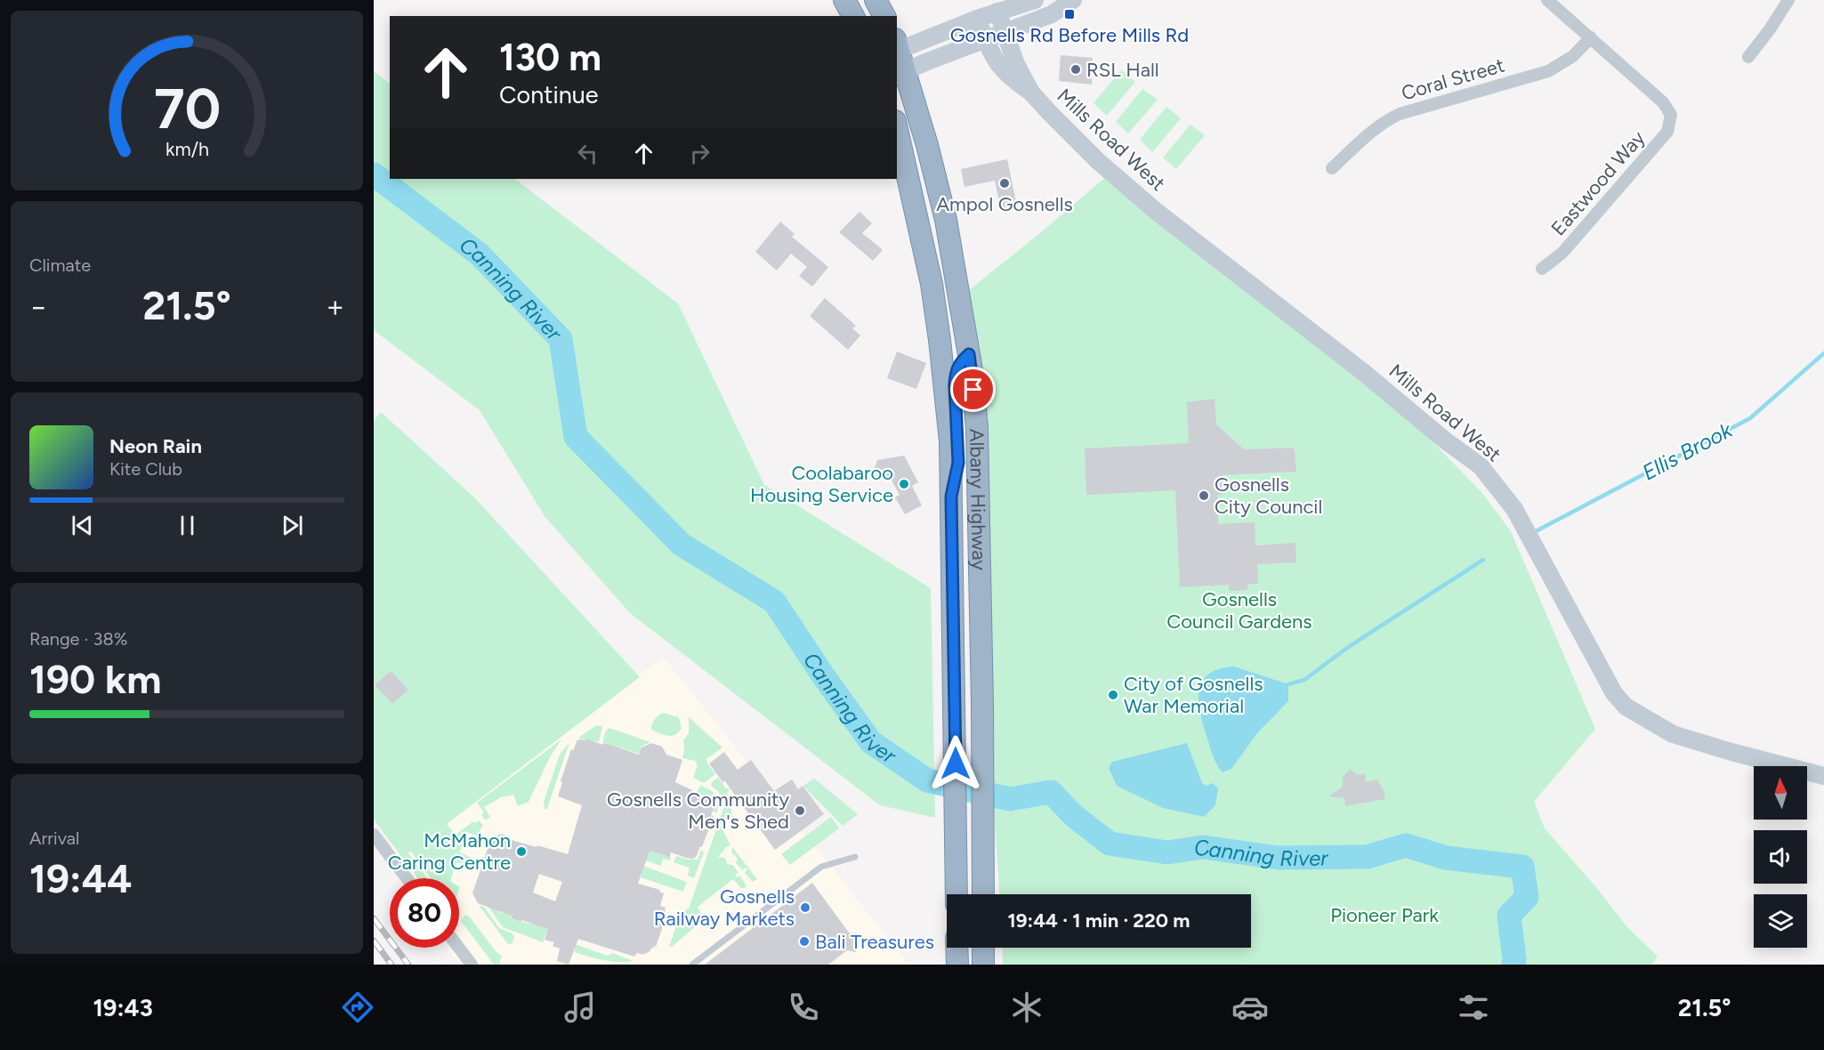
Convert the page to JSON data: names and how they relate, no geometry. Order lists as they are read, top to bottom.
{
  "streets": {
    "highway": ["Albany Highway"],
    "main road": ["Mills Road West"],
    "street": ["Coral Street", "Eastwood Way"]
  },
  "crossings": [
    ["Coral Street", "Eastwood Way"]
  ],
  "water": ["Canning River", "Ellis Brook"],
  "parks": ["Gosnells Council Gardens", "Pioneer Park"],
  "places": {
    "transit": ["Gosnells Rd Before Mills Rd"],
    "other": [
      "RSL Hall",
      "Ampol Gosnells",
      "Coolabaroo Housing Service",
      "Gosnells City Council",
      "City of Gosnells War Memorial",
      "Gosnells Community Men's Shed",
      "McMahon Caring Centre",
      "Gosnells Railway Markets",
      "Bali Treasures"
    ]
  },
  "north": "top",
  "page": {
    "turn": ["130 m", "Continue"],
    "tile": [
      "Climate",
      ["Range · 38%", "190 km"],
      ["Arrival", "19:44"]
    ],
    "heat": ["−", "21.5°", "+"],
    "song": ["Neon Rain", "Kite Club"],
    "limit": "80",
    "trip": "19:44 · 1 min · 220 m",
    "tabs": ["19:43", "21.5°"],
    "gauge": ["70", "km/h"]
  }
}
